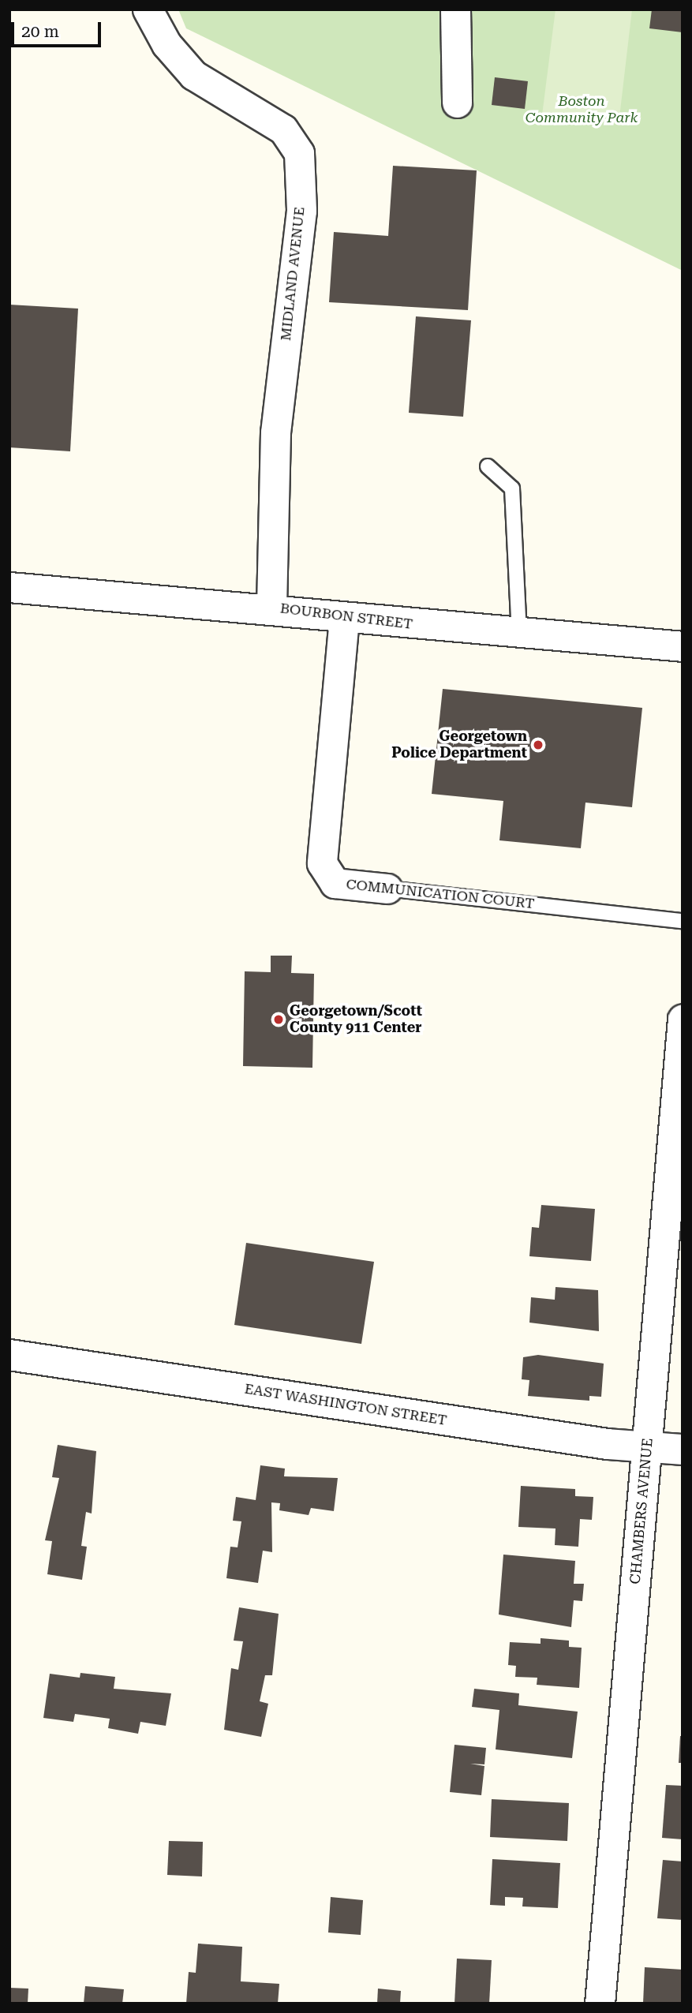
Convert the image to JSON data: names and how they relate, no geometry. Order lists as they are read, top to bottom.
{
  "streets": {
    "street": [
      "MIDLAND AVENUE",
      "BOURBON STREET",
      "COMMUNICATION COURT",
      "EAST WASHINGTON STREET",
      "CHAMBERS AVENUE"
    ]
  },
  "crossings": [
    ["MIDLAND AVENUE", "BOURBON STREET"],
    ["BOURBON STREET", "COMMUNICATION COURT"],
    ["EAST WASHINGTON STREET", "CHAMBERS AVENUE"]
  ],
  "parks": ["Boston Community Park"],
  "places": ["Georgetown Police Department", "Georgetown/Scott County 911 Center"],
  "scale_bar": "20 m"
}
